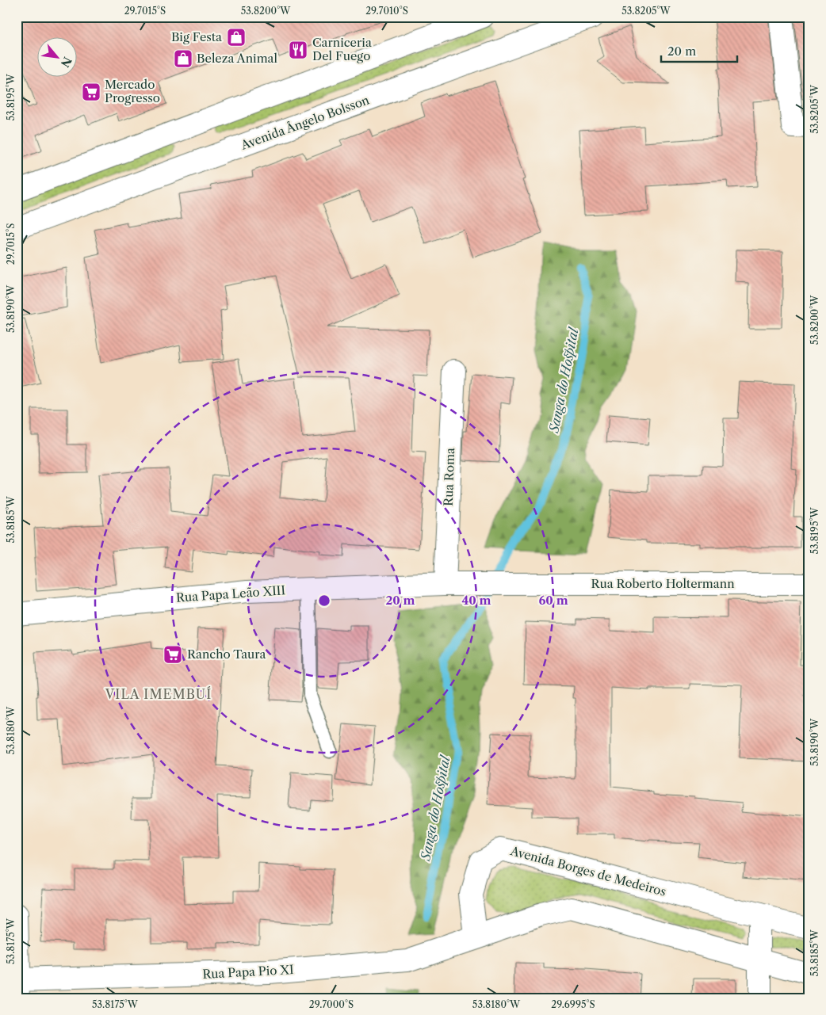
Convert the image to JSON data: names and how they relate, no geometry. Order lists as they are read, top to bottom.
{
  "streets": {
    "street": [
      "Avenida Ângelo Bolsson",
      "Rua Roma",
      "Rua Roberto Holtermann",
      "Rua Papa Leão XIII",
      "Avenida Borges de Medeiros",
      "Rua Papa Pio XI"
    ]
  },
  "crossings": [
    ["Rua Roma", "Rua Roberto Holtermann"],
    ["Rua Roma", "Rua Papa Leão XIII"],
    ["Rua Roberto Holtermann", "Rua Papa Leão XIII"],
    ["Avenida Borges de Medeiros", "Rua Papa Pio XI"]
  ],
  "districts": ["VILA IMEMBUÍ"],
  "water": ["Sanga do Hospital"],
  "places": {
    "shop": ["Big Festa", "Beleza Animal"],
    "restaurant": ["Carniceria Del Fuego"],
    "supermarket": ["Mercado Progresso", "Rancho Taura"]
  },
  "scale_bar": "20 m",
  "north": "bottom right",
  "coordinates": [
    "29.7015°S",
    "53.8200°W",
    "29.7010°S",
    "53.8205°W",
    "53.8195°W",
    "53.8190°W",
    "53.8185°W",
    "53.8180°W",
    "53.8175°W",
    "29.7000°S",
    "29.6995°S"
  ],
  "rings": ["20 m", "40 m", "60 m"]
}
